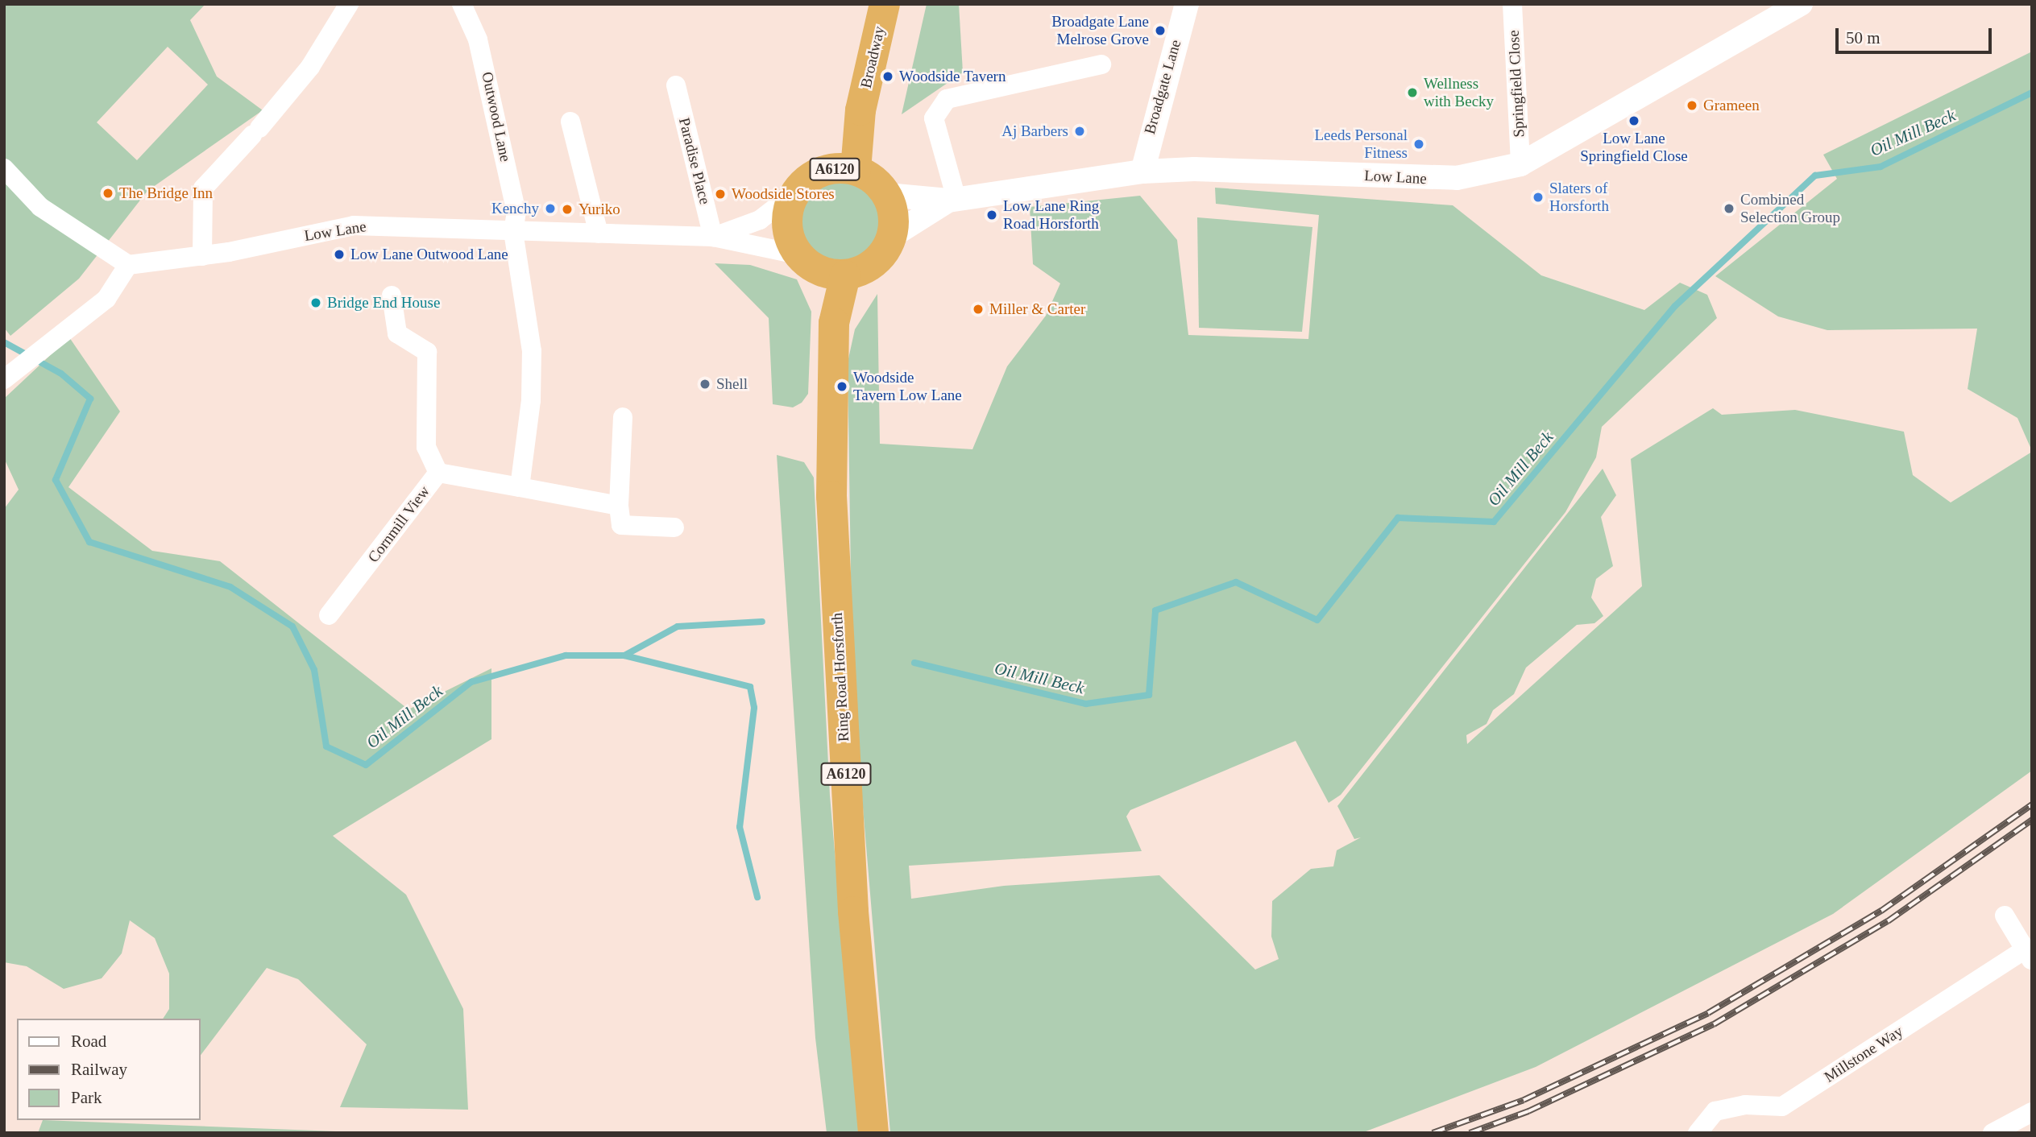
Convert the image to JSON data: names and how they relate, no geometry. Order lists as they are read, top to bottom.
{
  "streets": {
    "highway": ["Broadway", "A6120", "Ring Road Horsforth"],
    "street": [
      "Springfield Close",
      "Broadgate Lane",
      "Outwood Lane",
      "Paradise Place",
      "Low Lane",
      "Cornmill View",
      "Millstone Way"
    ]
  },
  "crossings": [
    ["Broadway", "A6120"],
    ["Springfield Close", "Low Lane"],
    ["Broadgate Lane", "Low Lane"],
    ["Outwood Lane", "Low Lane"],
    ["Paradise Place", "Low Lane"],
    ["A6120", "Low Lane"],
    ["A6120", "Ring Road Horsforth"]
  ],
  "water": ["Oil Mill Beck"],
  "places": [
    "Broadgate Lane Melrose Grove",
    "Woodside Tavern",
    "Wellness with Becky",
    "Grameen",
    "Low Lane Springfield Close",
    "Aj Barbers",
    "Leeds Personal Fitness",
    "The Bridge Inn",
    "Woodside Stores",
    "Slaters of Horsforth",
    "Kenchy",
    "Combined Selection Group",
    "Yuriko",
    "Low Lane Ring Road Horsforth",
    "Low Lane Outwood Lane",
    "Bridge End House",
    "Miller & Carter",
    "Shell",
    "Woodside Tavern Low Lane"
  ],
  "legend": ["Road", "Railway", "Park"],
  "scale_bar": "50 m"
}
